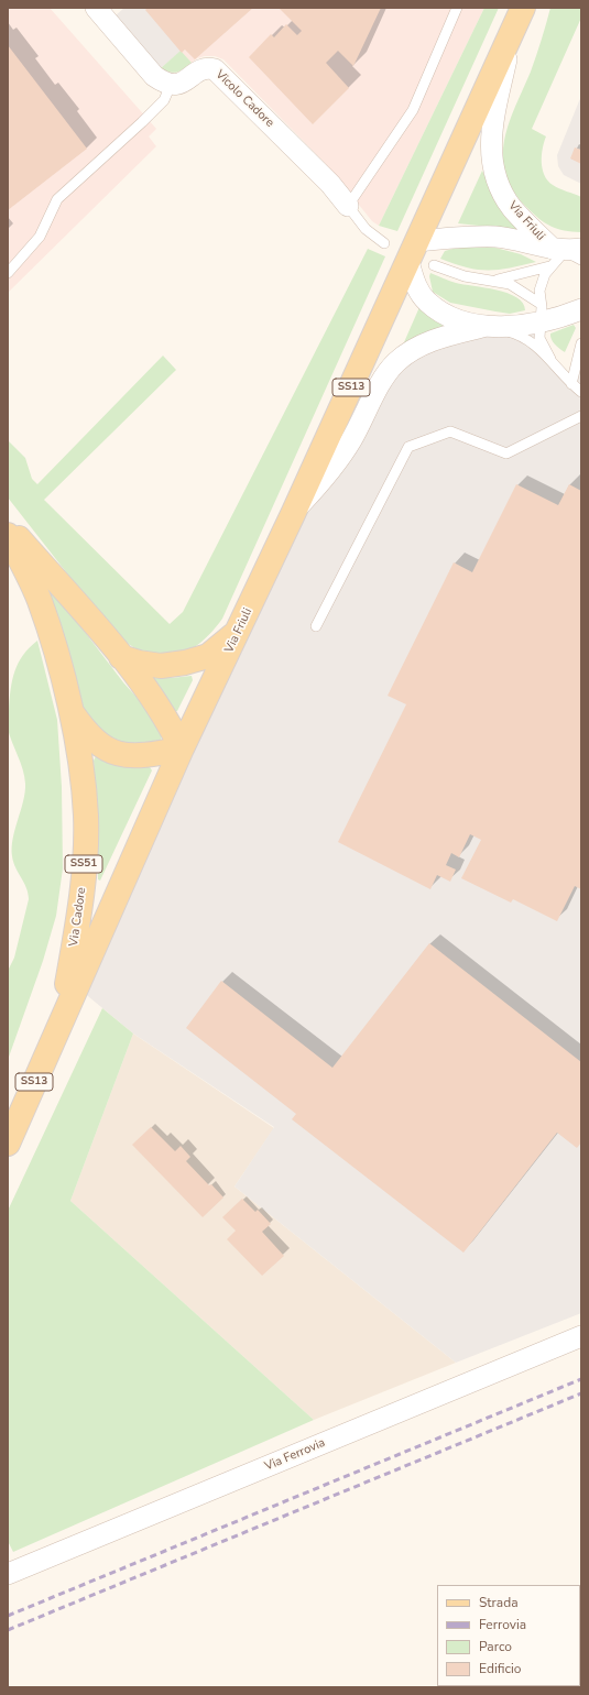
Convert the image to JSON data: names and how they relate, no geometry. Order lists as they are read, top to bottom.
{
  "streets": {
    "main road": [
      "Via Friuli",
      "SS13",
      "SS51",
      "Via Cadore"
    ],
    "street": ["Vicolo Cadore", "Via Ferrovia"]
  },
  "crossings": [
    ["Via Friuli", "Via Cadore"]
  ],
  "legend": [
    "Strada",
    "Ferrovia",
    "Parco",
    "Edificio"
  ]
}
